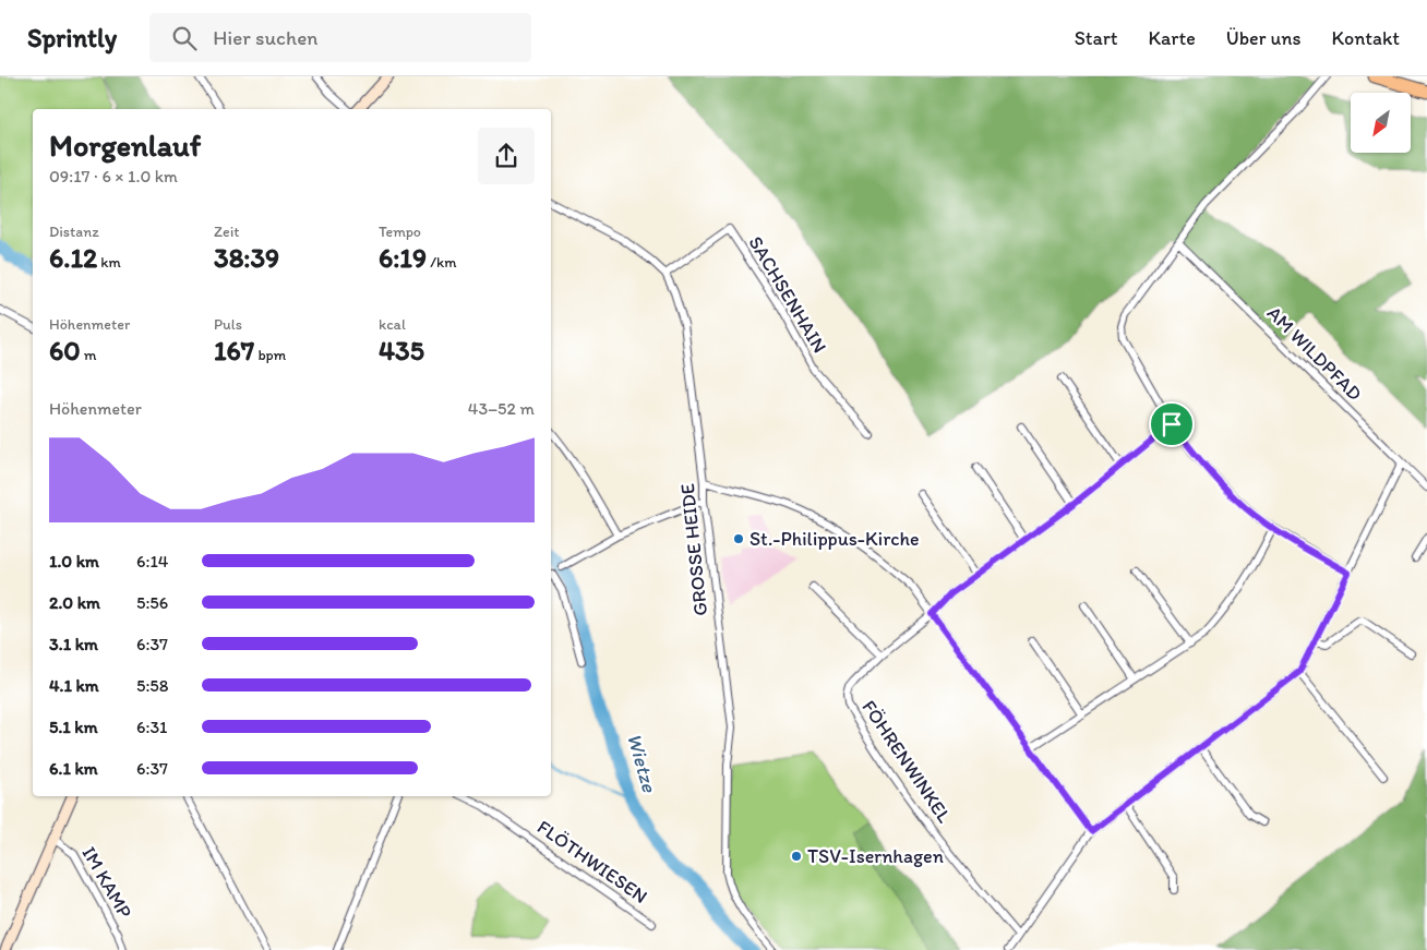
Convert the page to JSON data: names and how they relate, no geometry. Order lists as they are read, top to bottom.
{
  "streets": {
    "street": [
      "SACHSENHAIN",
      "AM WILDPFAD",
      "GROSSE HEIDE",
      "FÖHRENWINKEL",
      "FLÖTHWIESEN",
      "IM KAMP"
    ]
  },
  "crossings": [
    ["SACHSENHAIN", "GROSSE HEIDE"]
  ],
  "water": ["Wietze"],
  "places": ["St.-Philippus-Kirche", "TSV-Isernhagen"],
  "north": "bottom left",
  "page": {
    "header": "Sprintly",
    "search": "Hier suchen",
    "nav": [
      "Start",
      "Karte",
      "Über uns",
      "Kontakt"
    ],
    "heading": ["Morgenlauf", "09:17 · 6 × 1.0 km"],
    "stats": [
      ["Distanz", "6.12 km"],
      ["Zeit", "38:39"],
      ["Tempo", "6:19 /km"],
      ["Höhenmeter", "60 m"],
      ["Puls", "167 bpm"],
      ["kcal", "435"]
    ],
    "chart": ["Höhenmeter", "43–52 m"],
    "list": [
      {
        "name": "1.0 km",
        "note": "6:14"
      },
      {
        "name": "2.0 km",
        "note": "5:56"
      },
      {
        "name": "3.1 km",
        "note": "6:37"
      },
      {
        "name": "4.1 km",
        "note": "5:58"
      },
      {
        "name": "5.1 km",
        "note": "6:31"
      },
      {
        "name": "6.1 km",
        "note": "6:37"
      }
    ]
  }
}
